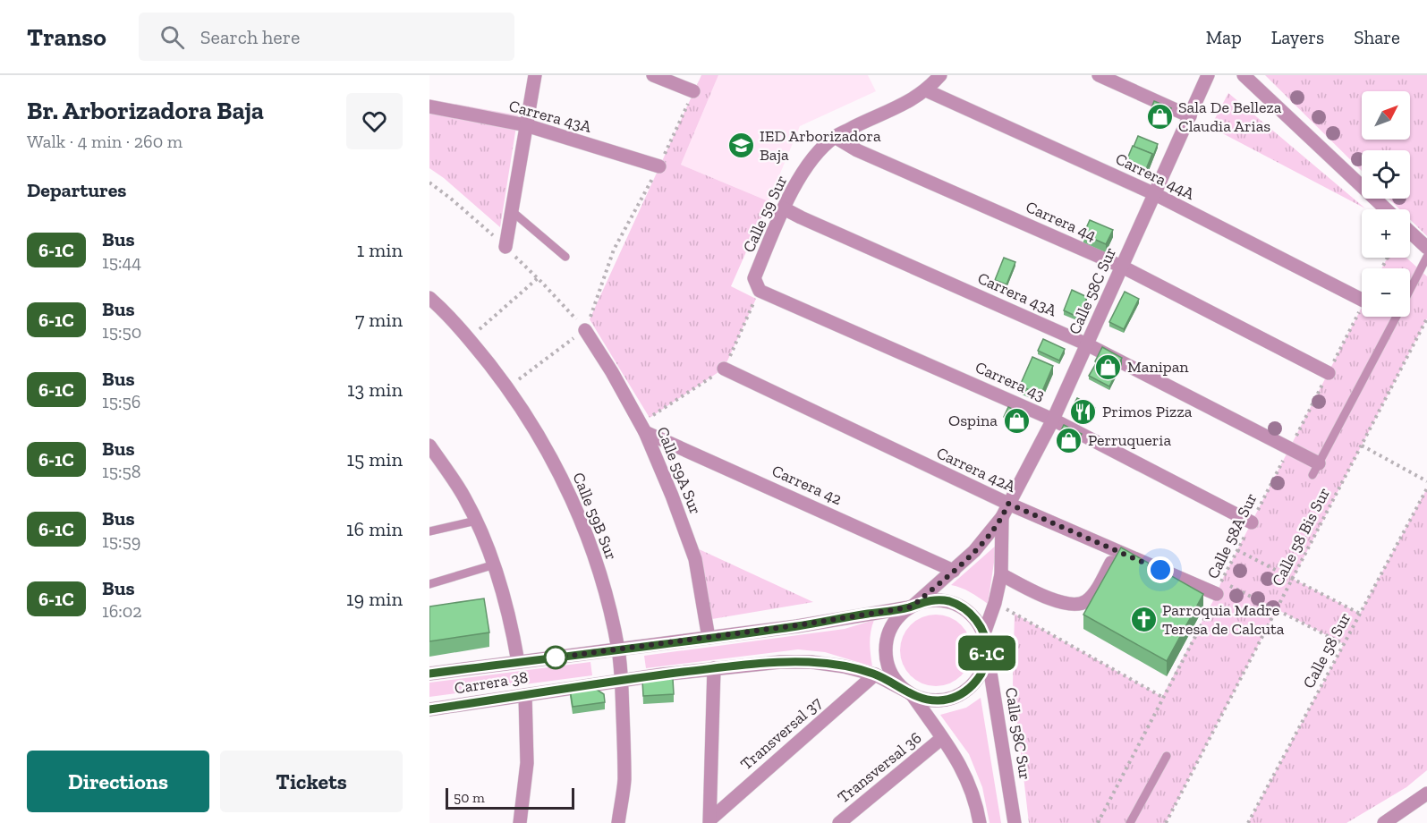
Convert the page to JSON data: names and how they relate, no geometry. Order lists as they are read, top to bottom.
{
  "streets": {
    "street": [
      "Carrera 43A",
      "Carrera 44A",
      "Calle 59 Sur",
      "Carrera 44",
      "Calle 58C Sur",
      "Carrera 43",
      "Carrera 42A",
      "Calle 59A Sur",
      "Carrera 42",
      "Calle 59B Sur",
      "Carrera 38",
      "Transversal 37",
      "Transversal 36"
    ],
    "path": ["Calle 58A Sur", "Calle 58 Bis Sur", "Calle 58 Sur"]
  },
  "crossings": [
    ["Carrera 43A", "Calle 59 Sur"],
    ["Carrera 43A", "Calle 58C Sur"],
    ["Carrera 43A", "Calle 58A Sur"],
    ["Carrera 44A", "Calle 59 Sur"],
    ["Carrera 44A", "Calle 58C Sur"],
    ["Calle 59 Sur", "Carrera 44"],
    ["Calle 59 Sur", "Carrera 43"],
    ["Carrera 44", "Calle 58C Sur"],
    ["Carrera 44", "Calle 58A Sur"],
    ["Calle 58C Sur", "Carrera 43"],
    ["Calle 58C Sur", "Carrera 42A"],
    ["Calle 58C Sur", "Carrera 42"],
    ["Calle 58C Sur", "Carrera 38"],
    ["Carrera 43", "Calle 58A Sur"],
    ["Carrera 42A", "Calle 58A Sur"],
    ["Calle 59A Sur", "Carrera 42"],
    ["Calle 59A Sur", "Carrera 38"],
    ["Calle 59B Sur", "Carrera 38"],
    ["Carrera 38", "Transversal 37"]
  ],
  "places": {
    "shop": [
      "Sala De Belleza Claudia Arias",
      "Manipan",
      "Ospina",
      "Perruqueria"
    ],
    "school or university": ["IED Arborizadora Baja"],
    "restaurant": ["Primos Pizza"],
    "church": ["Parroquia Madre Teresa de Calcuta"]
  },
  "lines": ["bus line 6-1C"],
  "scale_bar": "50 m",
  "north": "top right",
  "page": {
    "header": "Transo",
    "search": "Search here",
    "nav": ["Map", "Layers", "Share"],
    "heading": [
      ["Br. Arborizadora Baja", "Walk · 4 min · 260 m"],
      "Departures"
    ],
    "on_map": "6-1C",
    "map_buttons": ["+", "−"],
    "list": [
      {
        "mark": "6-1C",
        "name": "Bus",
        "note": "15:44",
        "value": "1 min"
      },
      {
        "mark": "6-1C",
        "name": "Bus",
        "note": "15:50",
        "value": "7 min"
      },
      {
        "mark": "6-1C",
        "name": "Bus",
        "note": "15:56",
        "value": "13 min"
      },
      {
        "mark": "6-1C",
        "name": "Bus",
        "note": "15:58",
        "value": "15 min"
      },
      {
        "mark": "6-1C",
        "name": "Bus",
        "note": "15:59",
        "value": "16 min"
      },
      {
        "mark": "6-1C",
        "name": "Bus",
        "note": "16:02",
        "value": "19 min"
      }
    ],
    "buttons": ["Directions", "Tickets"],
    "scale": "50 m"
  }
}
